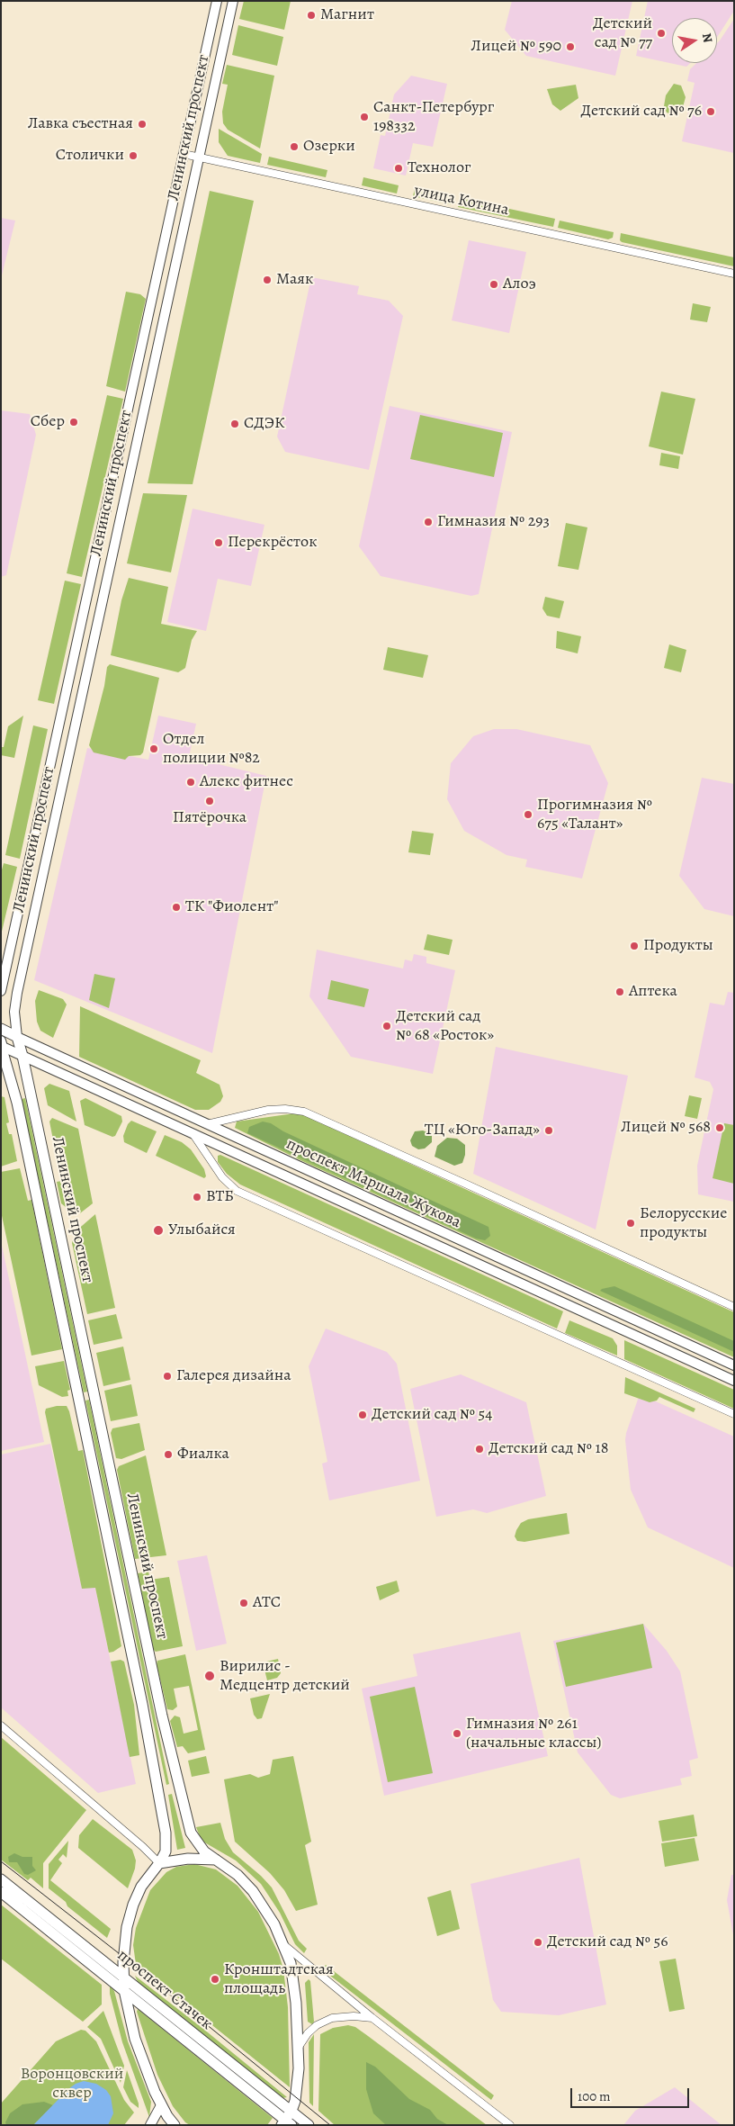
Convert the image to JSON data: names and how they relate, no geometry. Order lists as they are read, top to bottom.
{
  "streets": {
    "main road": ["Ленинский проспект", "проспект Маршала Жукова", "проспект Стачек"],
    "street": ["улица Котина"]
  },
  "crossings": [
    ["Ленинский проспект", "улица Котина"],
    ["Ленинский проспект", "проспект Маршала Жукова"]
  ],
  "parks": ["Воронцовский сквер"],
  "places": [
    "Магнит",
    "Детский сад № 77",
    "Лицей № 590",
    "Детский сад № 76",
    "Санкт-Петербург 198332",
    "Лавка съестная",
    "Озерки",
    "Столички",
    "Технолог",
    "Маяк",
    "Алоэ",
    "Сбер",
    "СДЭК",
    "Гимназия № 293",
    "Перекрёсток",
    "Отдел полиции №82",
    "Алекс фитнес",
    "Пятёрочка",
    "Прогимназия № 675 «Талант»",
    "ТК \"Фиолент\"",
    "Продукты",
    "Аптека",
    "Детский сад № 68 «Росток»",
    "Лицей № 568",
    "ТЦ «Юго-Запад»",
    "ВТБ",
    "Белорусские продукты",
    "Улыбайся",
    "Галерея дизайна",
    "Детский сад № 54",
    "Детский сад № 18",
    "Фиалка",
    "АТС",
    "Вирилис - Медцентр детский",
    "Гимназия № 261 (начальные классы)",
    "Детский сад № 56",
    "Кронштадтская площадь"
  ],
  "scale_bar": "100 m",
  "north": "right"
}
